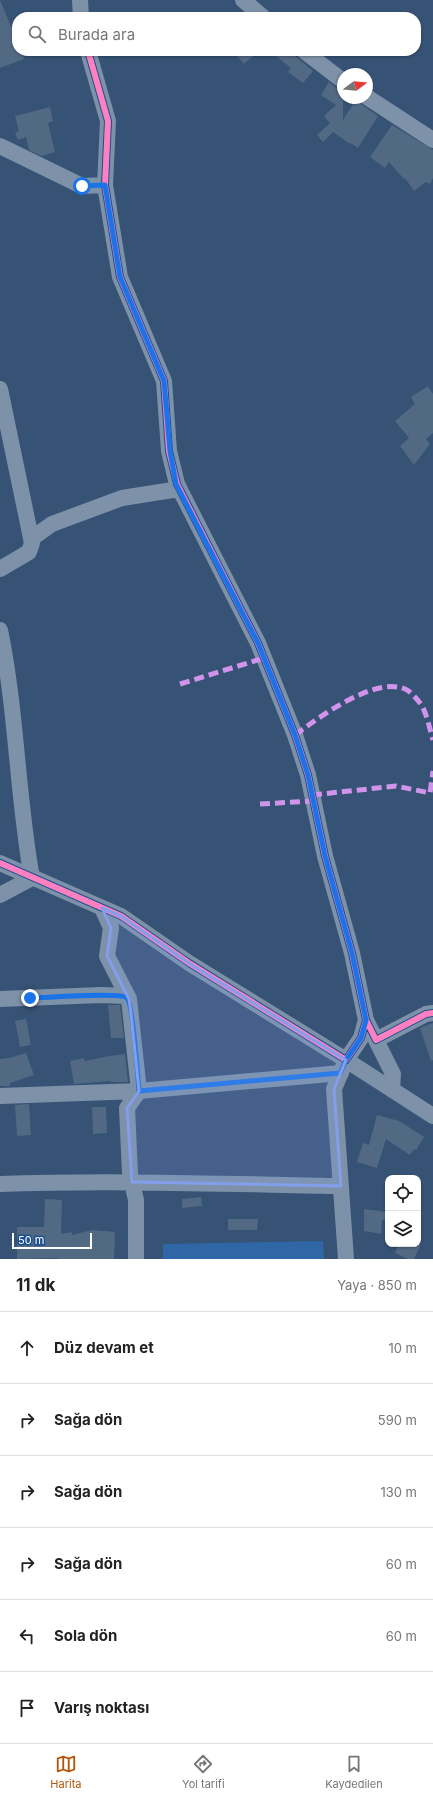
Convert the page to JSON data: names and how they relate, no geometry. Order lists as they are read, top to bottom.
{
  "scale_bar": "50 m",
  "north": "right",
  "page": {
    "search": "Burada ara",
    "scale": "50 m",
    "heading": ["11 dk", "Yaya · 850 m"],
    "list": [
      ["Düz devam et", "10 m"],
      ["Sağa dön", "590 m"],
      ["Sağa dön", "130 m"],
      ["Sağa dön", "60 m"],
      ["Sola dön", "60 m"],
      "Varış noktası"
    ],
    "nav": ["Harita", "Yol tarifi", "Kaydedilen"]
  }
}
